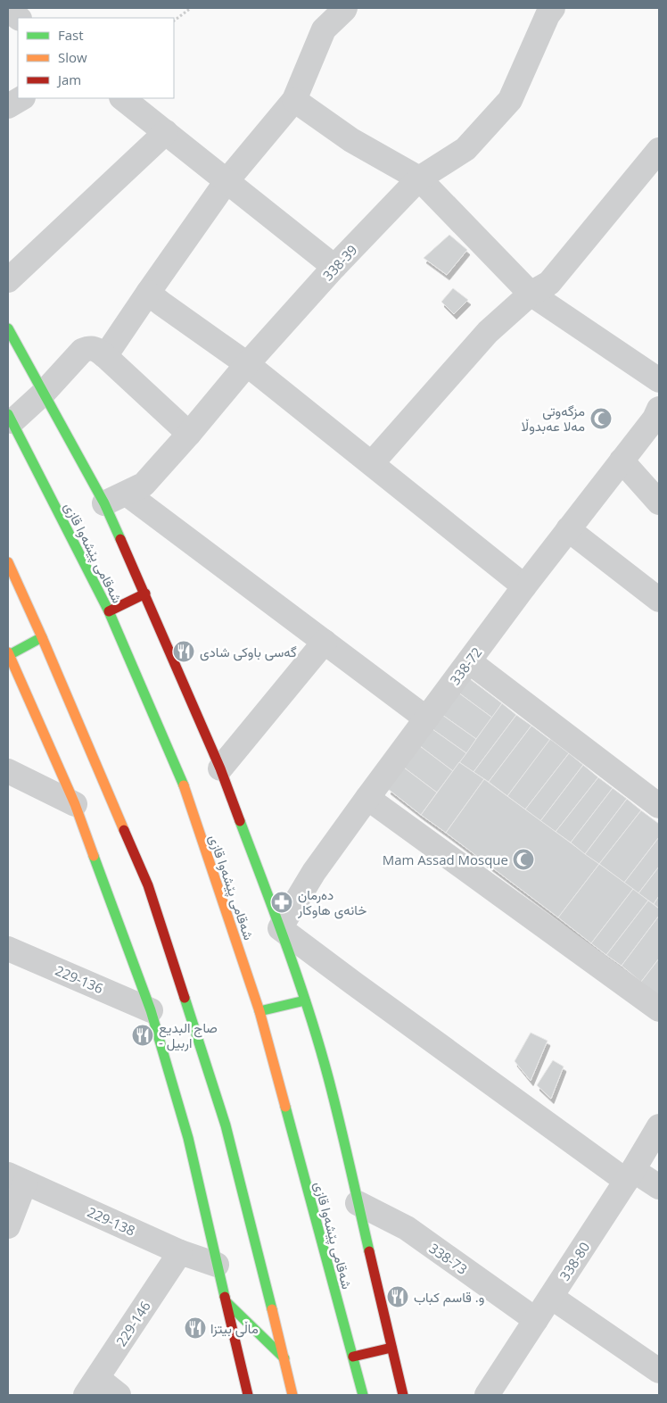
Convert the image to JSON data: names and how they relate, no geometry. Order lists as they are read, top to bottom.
{
  "streets": {
    "main road": ["شەقامی پێشەوا قازی"],
    "street": [
      "338-39",
      "338-72",
      "229-136",
      "229-138",
      "338-73",
      "338-80",
      "229-146"
    ]
  },
  "crossings": [
    ["229-138", "229-146"],
    ["338-73", "338-80"]
  ],
  "places": {
    "mosque": ["مزگەوتی مەلا عەبدوڵا", "Mam Assad Mosque"],
    "restaurant": [
      "گەسی باوکی شادی",
      "صاج البديع - اربيل",
      "و. قاسم كباب",
      "ماڵی بیتزا"
    ],
    "pharmacy": ["دەرمان خانەی هاوکار"]
  },
  "legend": ["Fast", "Slow", "Jam"]
}
